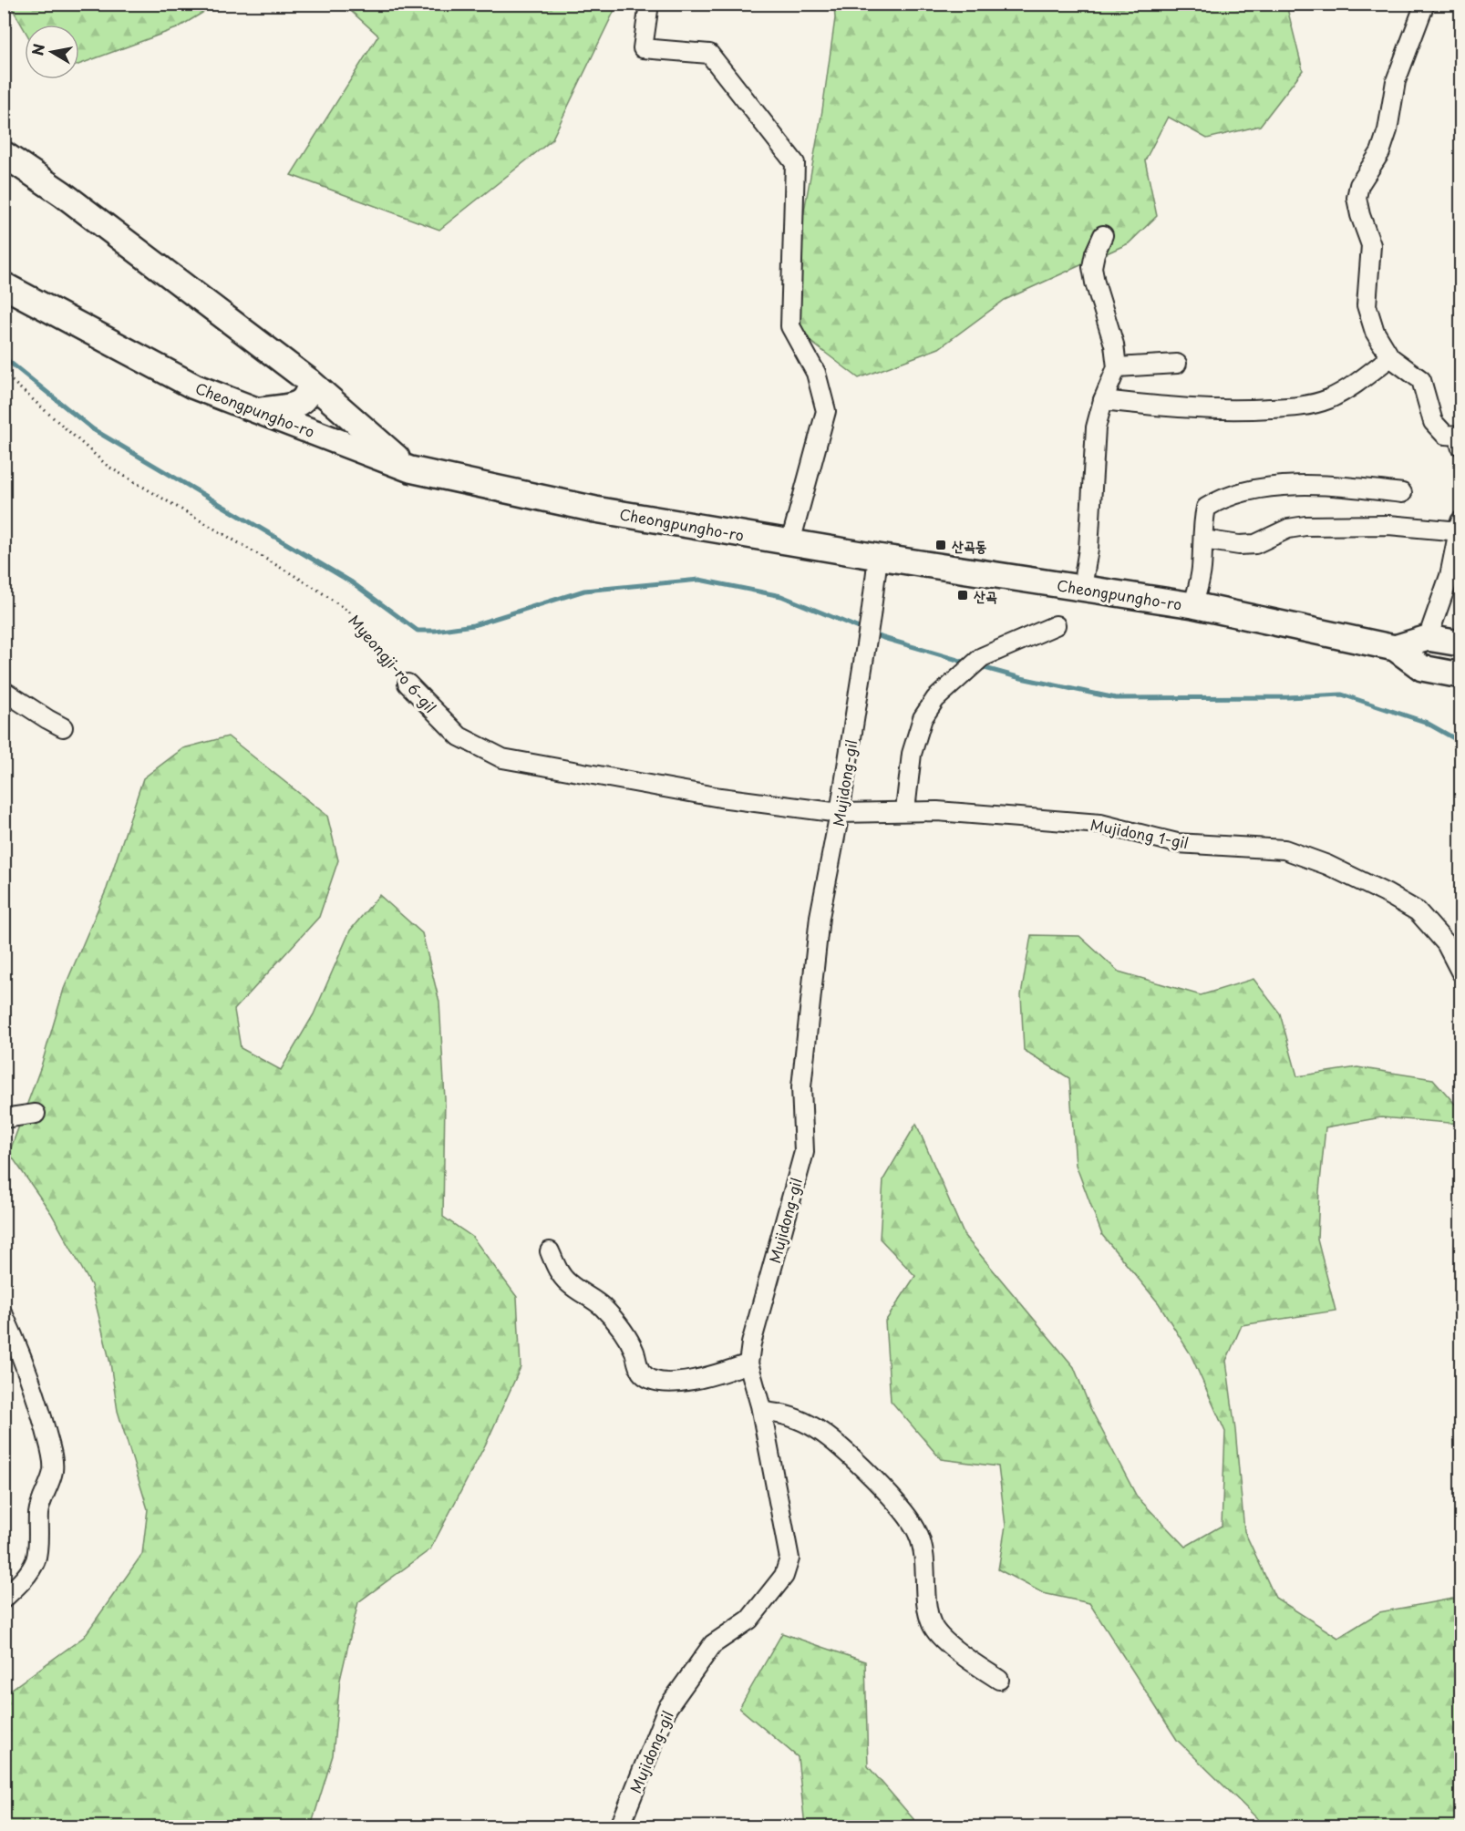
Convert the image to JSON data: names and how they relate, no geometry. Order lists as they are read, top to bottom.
{
  "streets": {
    "main road": ["Cheongpungho-ro"],
    "street": ["Myeongji-ro 6-gil", "Mujidong-gil", "Mujidong 1-gil"]
  },
  "crossings": [
    ["Cheongpungho-ro", "Mujidong-gil"],
    ["Myeongji-ro 6-gil", "Mujidong-gil"],
    ["Myeongji-ro 6-gil", "Mujidong 1-gil"],
    ["Mujidong-gil", "Mujidong 1-gil"]
  ],
  "places": {
    "transit": ["산곡동", "산곡"]
  },
  "north": "left"
}
